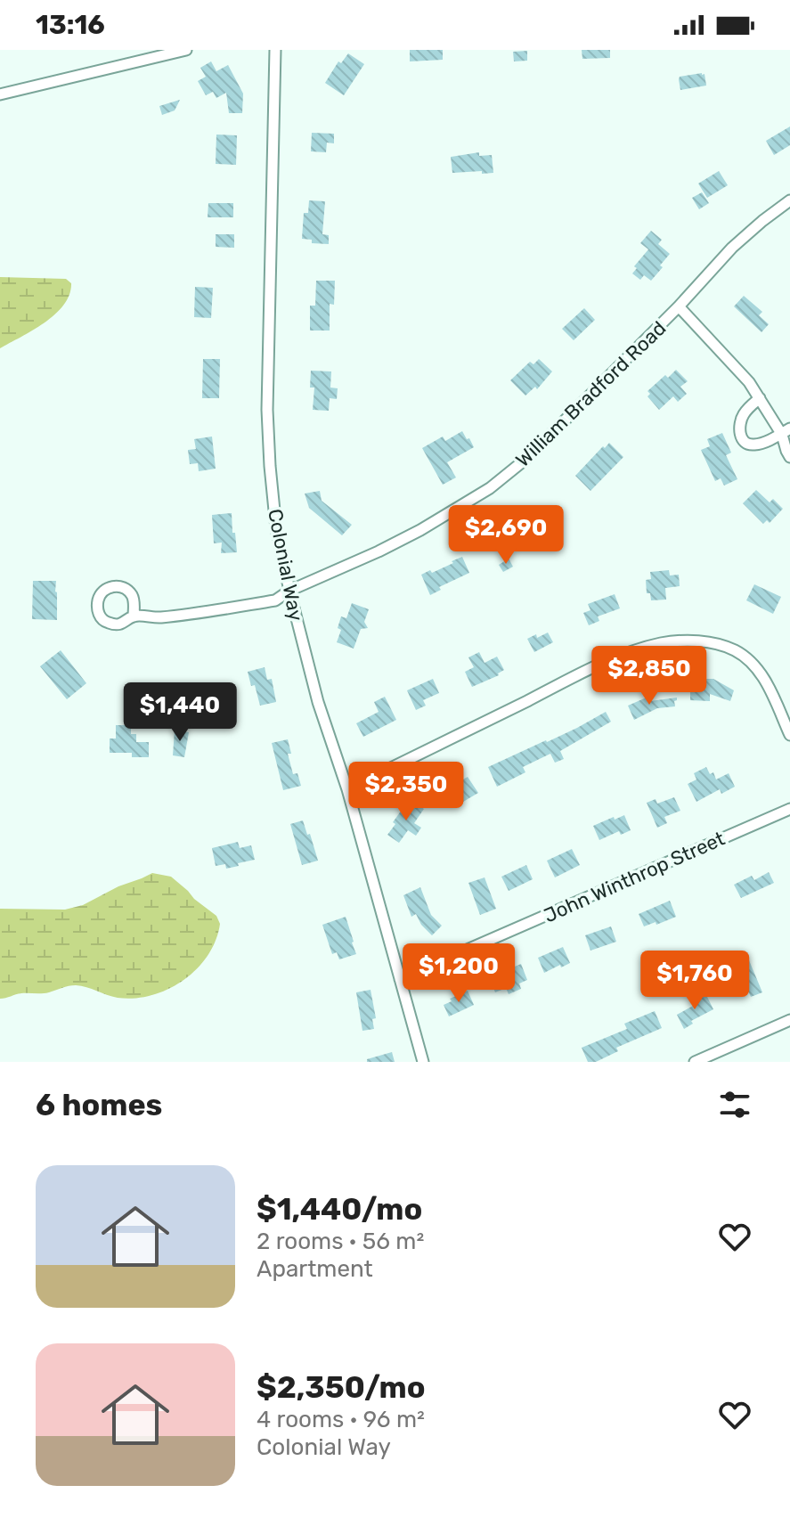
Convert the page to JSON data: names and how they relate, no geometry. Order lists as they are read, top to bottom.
{
  "streets": {
    "street": ["William Bradford Road", "Colonial Way", "John Winthrop Street"]
  },
  "crossings": [
    ["William Bradford Road", "Colonial Way"],
    ["Colonial Way", "John Winthrop Street"]
  ],
  "page": {
    "status": "13:16",
    "price": [
      "$2,690",
      "$2,850",
      "$1,440",
      "$2,350",
      "$1,200",
      "$1,760"
    ],
    "heading": "6 homes",
    "list": [
      {
        "name": "$1,440/mo",
        "note": "2 rooms · 56 m² · Apartment"
      },
      {
        "name": "$2,350/mo",
        "note": "4 rooms · 96 m² · Colonial Way"
      }
    ]
  }
}
